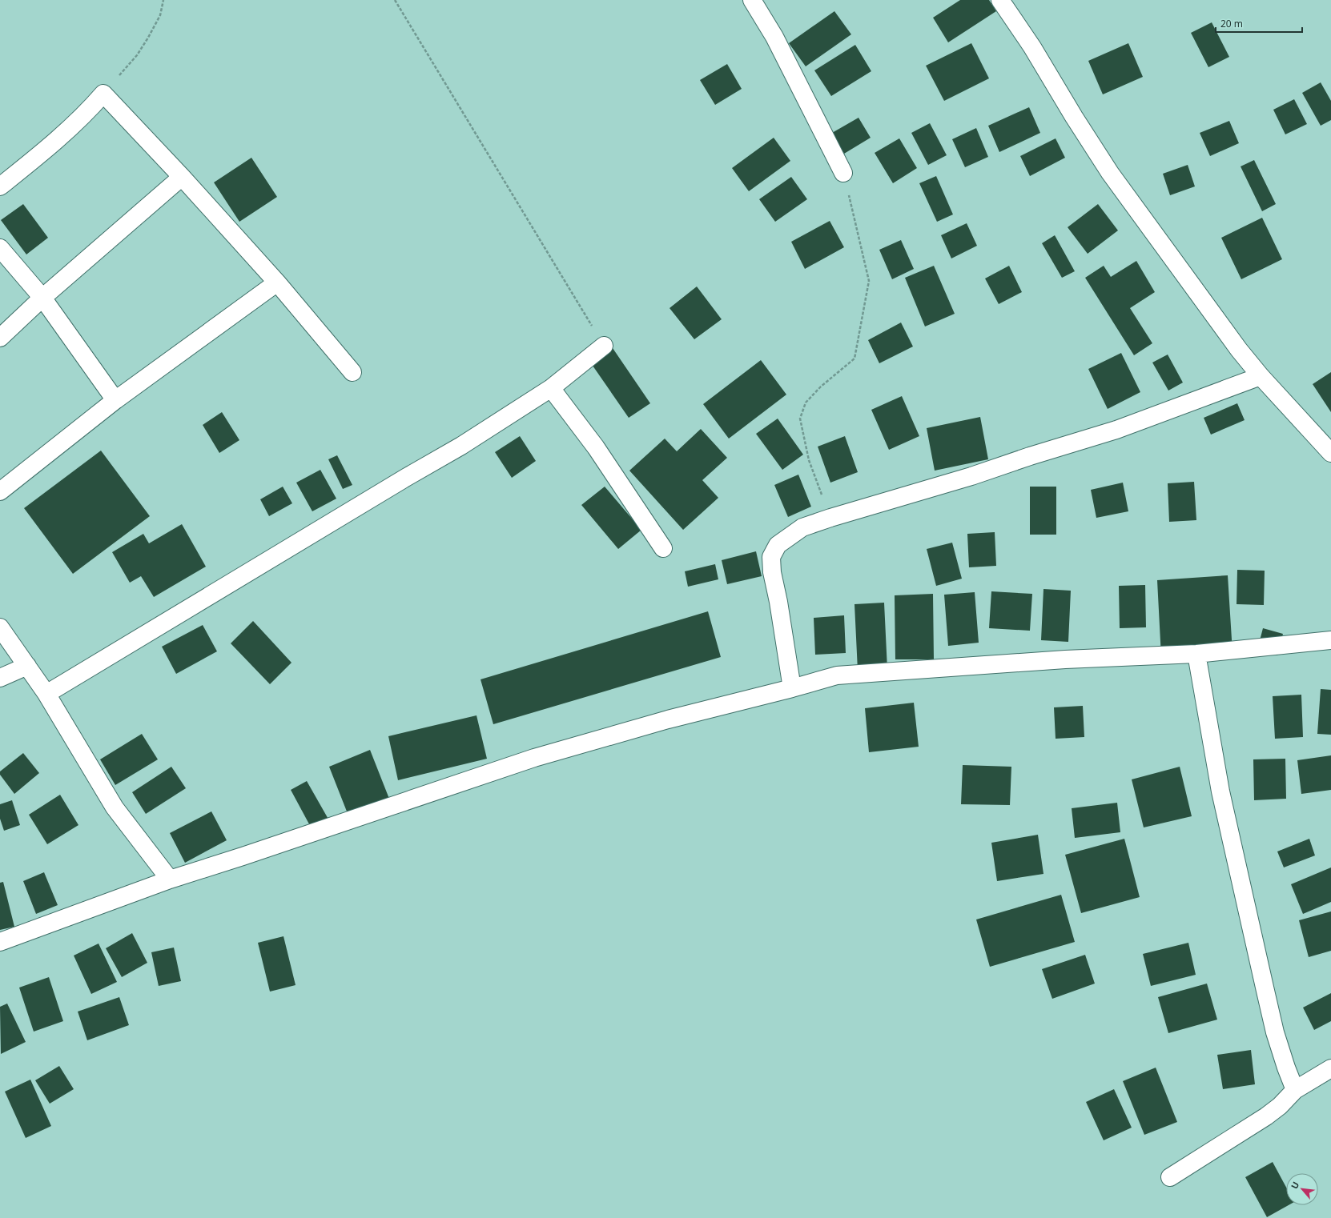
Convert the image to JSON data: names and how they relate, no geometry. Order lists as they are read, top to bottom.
{
  "scale_bar": "20 m",
  "north": "top left"
}
